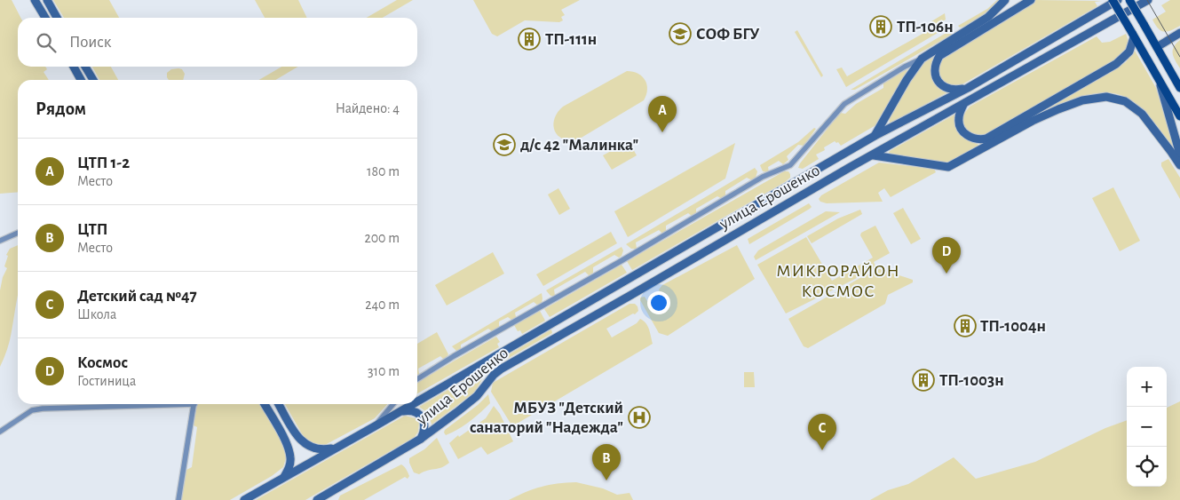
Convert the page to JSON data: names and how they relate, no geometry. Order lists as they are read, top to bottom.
{
  "streets": {
    "main road": ["улица Ерошенко"]
  },
  "districts": ["МИКРОРАЙОН КОСМОС"],
  "places": {
    "building": [
      "ТП-106н",
      "ТП-111н",
      "ТП-1004н",
      "ТП-1003н"
    ],
    "school or university": ["СОФ БГУ", "д/с 42 \"Малинка\""],
    "hospital": ["МБУЗ \"Детский санаторий \"Надежда\""]
  },
  "page": {
    "search": "Поиск",
    "heading": ["Рядом", "Найдено: 4"],
    "pins": [
      "A",
      "D",
      "C",
      "B"
    ],
    "list": [
      {
        "mark": "A",
        "name": "ЦТП 1-2",
        "note": "Место",
        "value": "180 m"
      },
      {
        "mark": "B",
        "name": "ЦТП",
        "note": "Место",
        "value": "200 m"
      },
      {
        "mark": "C",
        "name": "Детский сад №47",
        "note": "Школа",
        "value": "240 m"
      },
      {
        "mark": "D",
        "name": "Космос",
        "note": "Гостиница",
        "value": "310 m"
      }
    ],
    "map_buttons": ["+", "−"]
  }
}
